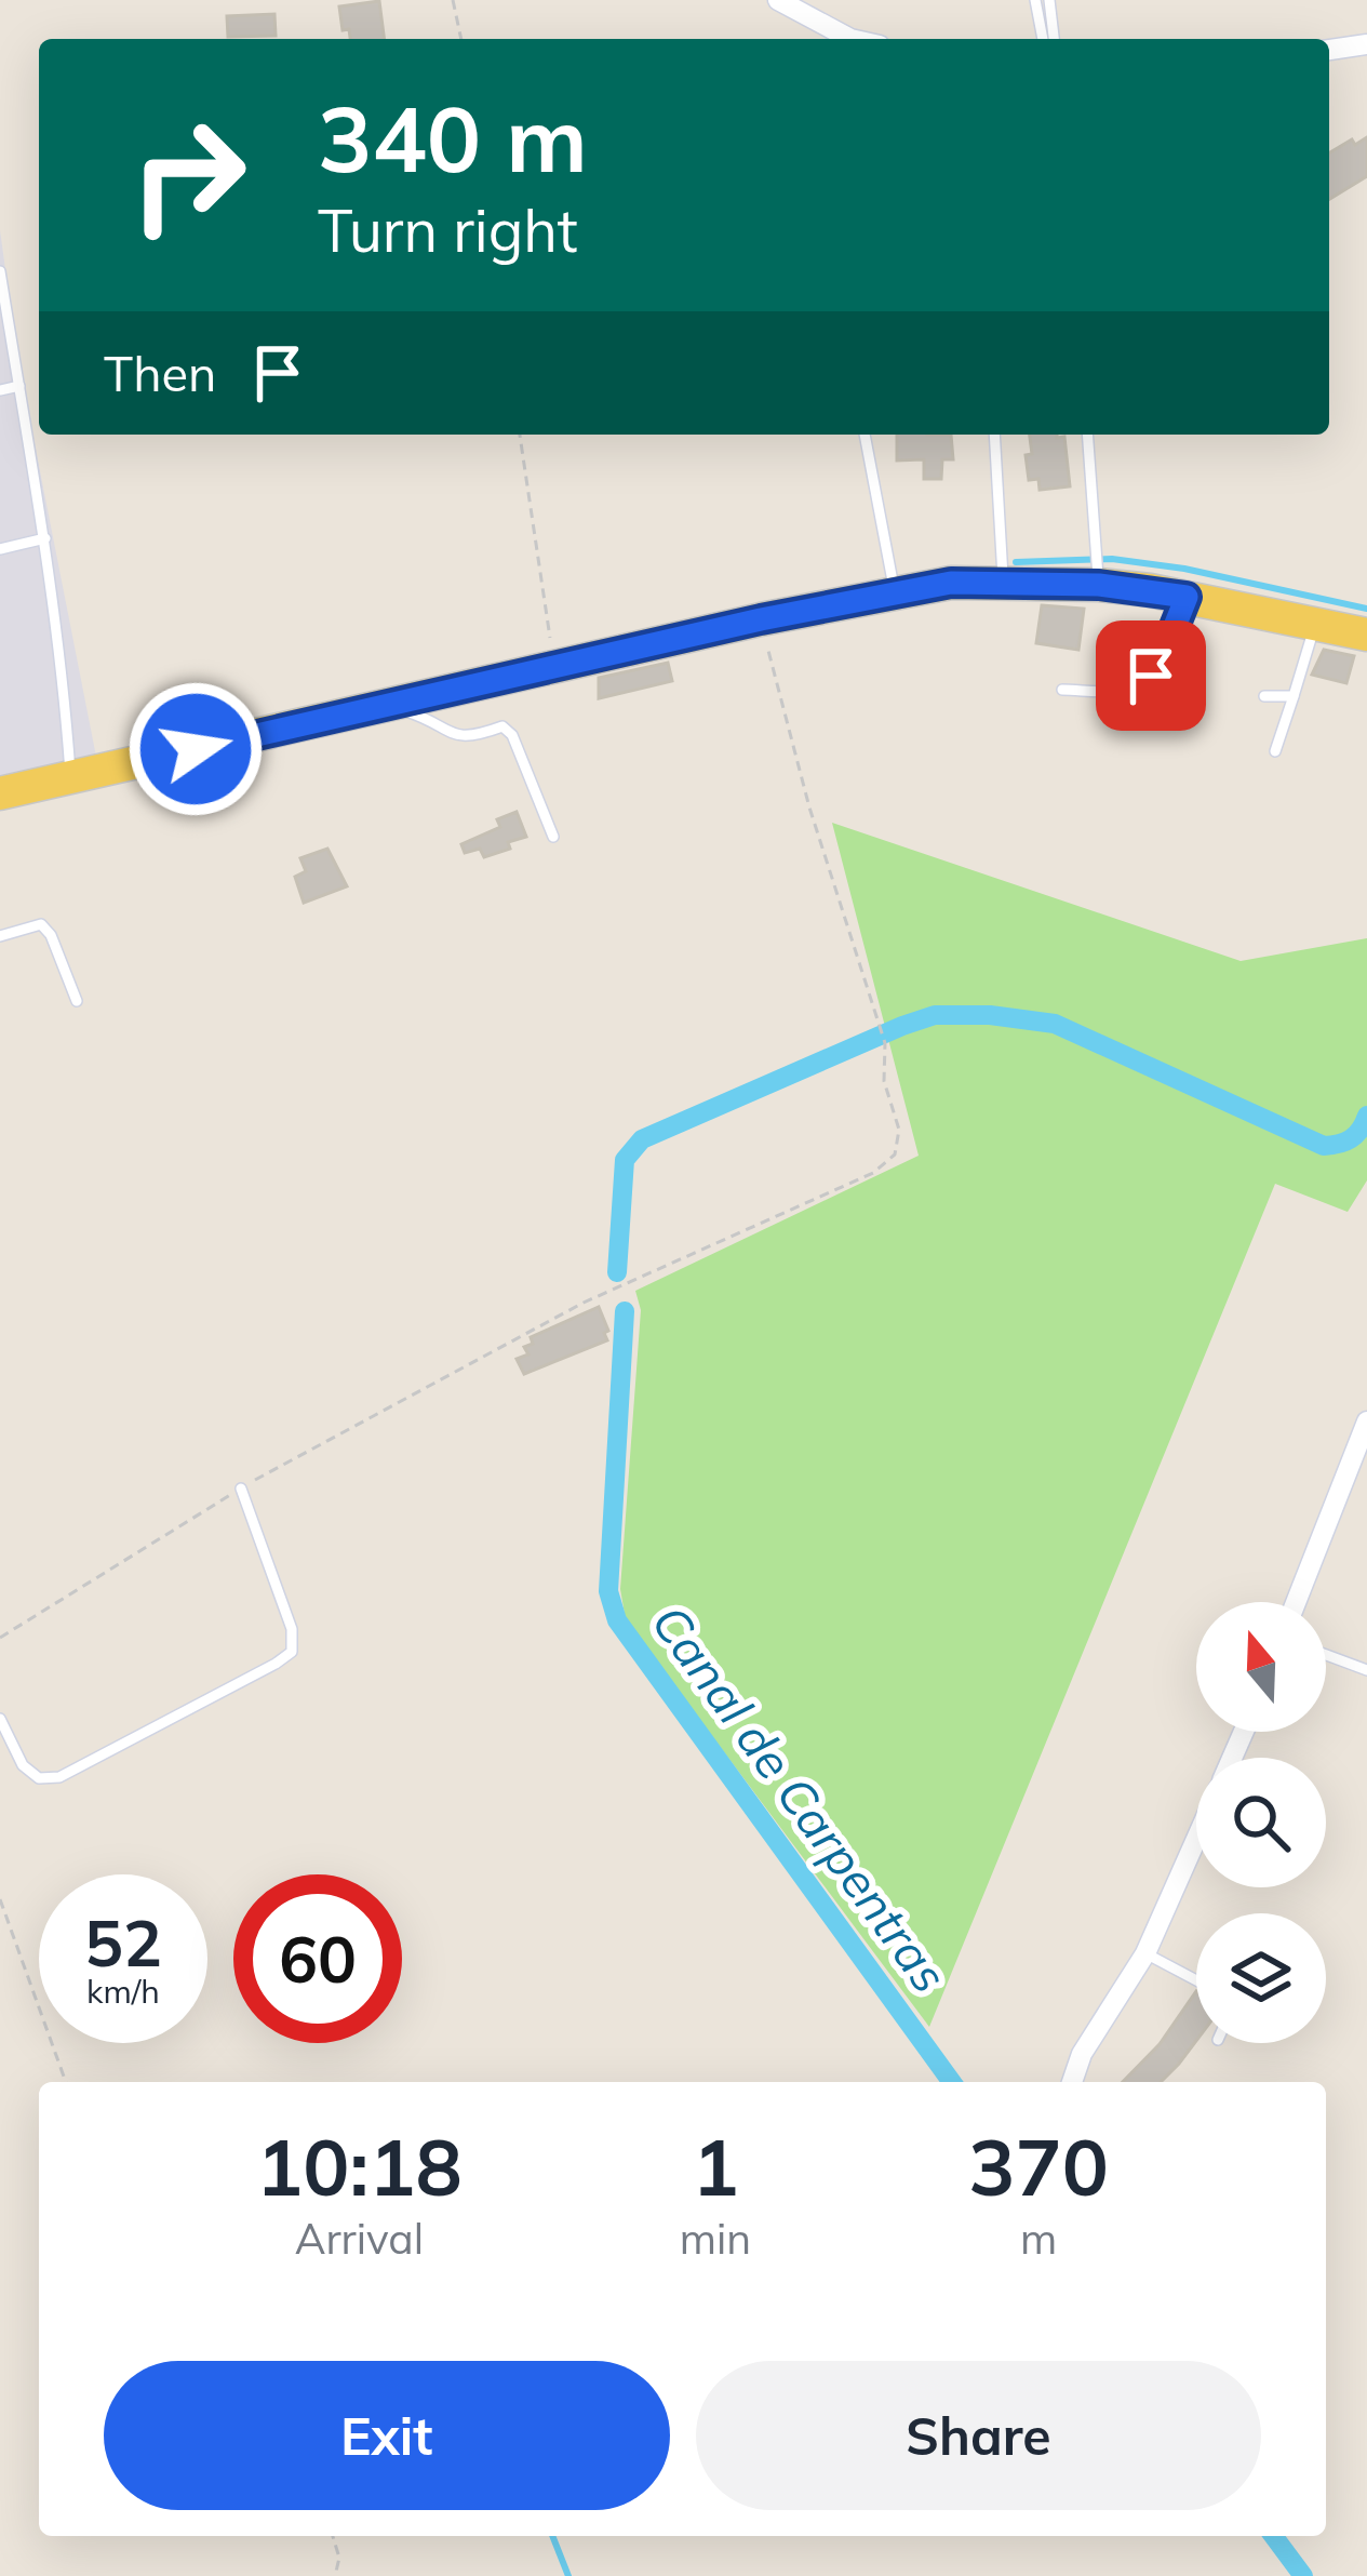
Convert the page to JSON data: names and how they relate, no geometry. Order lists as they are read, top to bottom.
{
  "water": ["Canal de Carpentras"],
  "north": "top",
  "page": {
    "turn": ["340 m", "Turn right"],
    "then": "Then",
    "speed": "52 km/h",
    "limit": "60",
    "eta": [
      "10:18",
      "Arrival",
      "1",
      "min",
      "370",
      "m"
    ],
    "buttons": ["Exit", "Share"]
  }
}
